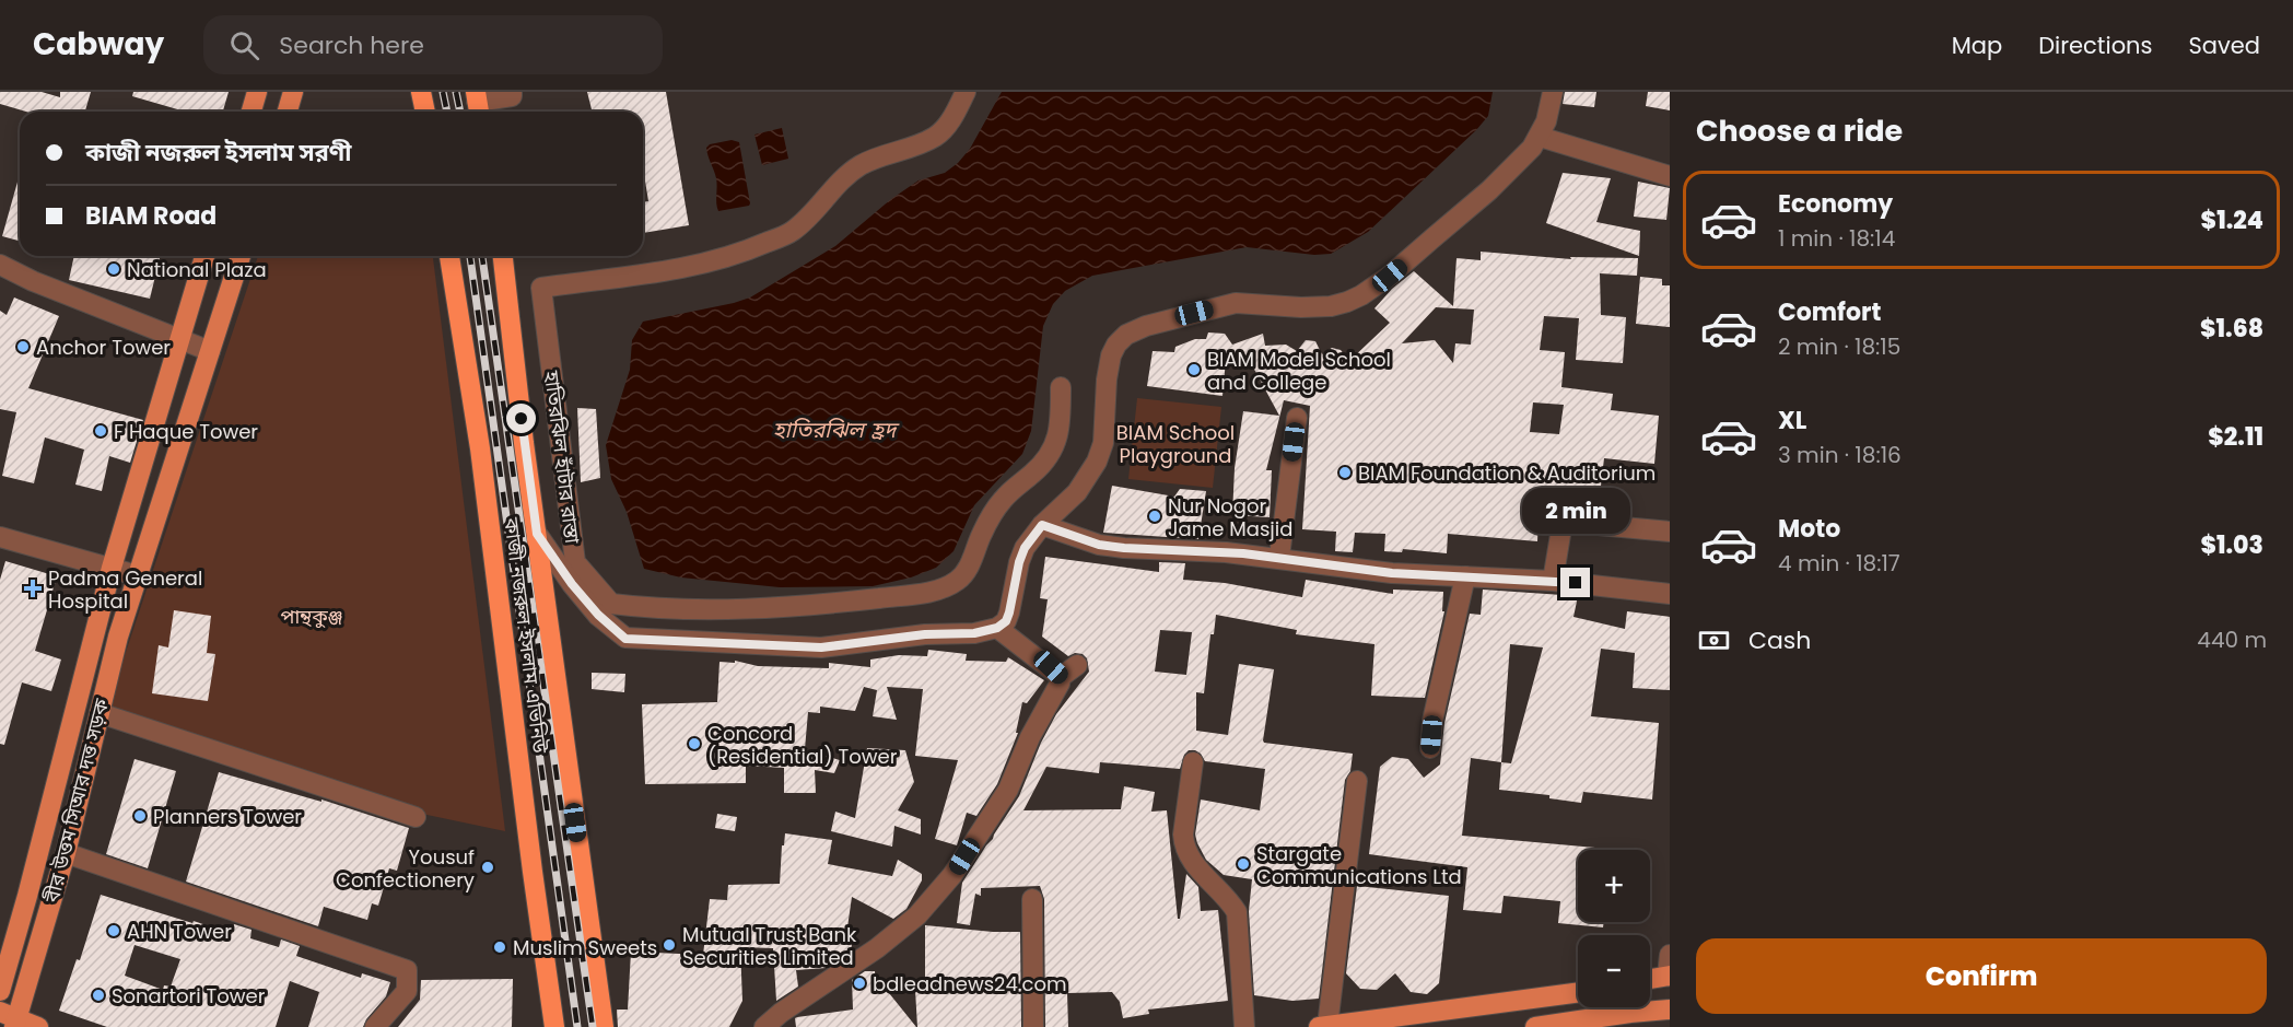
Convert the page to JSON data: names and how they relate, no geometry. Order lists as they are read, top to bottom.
{
  "streets": {
    "highway": ["কাজী নজরুল ইসলাম এভিনিউ"],
    "main road": ["বীর উত্তম সিআর দত্ত সড়ক"],
    "street": ["হাতিরঝিল হাঁটার রাস্তা"]
  },
  "water": ["হাতিরঝিল হ্রদ"],
  "parks": ["BIAM School Playground", "পান্থকুঞ্জ"],
  "places": {
    "other": [
      "National Plaza",
      "Anchor Tower",
      "BIAM Model School and College",
      "F Haque Tower",
      "BIAM Foundation & Auditorium",
      "Nur Nogor Jame Masjid",
      "Concord (Residential) Tower",
      "Planners Tower",
      "Stargate Communications Ltd",
      "Yousuf Confectionery",
      "AHN Tower",
      "Mutual Trust Bank Securities Limited",
      "Muslim Sweets",
      "bdleadnews24.com",
      "Sonartori Tower"
    ],
    "health": ["Padma General Hospital"]
  },
  "page": {
    "header": "Cabway",
    "search": "Search here",
    "nav": ["Map", "Directions", "Saved"],
    "heading": "Choose a ride",
    "banner": ["কাজী নজরুল ইসলাম সরণী", "BIAM Road"],
    "list": [
      {
        "name": "Economy",
        "note": "1 min · 18:14",
        "value": "$1.24"
      },
      {
        "name": "Comfort",
        "note": "2 min · 18:15",
        "value": "$1.68"
      },
      {
        "name": "XL",
        "note": "3 min · 18:16",
        "value": "$2.11"
      },
      {
        "name": "Moto",
        "note": "4 min · 18:17",
        "value": "$1.03"
      }
    ],
    "bubble": "2 min",
    "pay": ["Cash", "440 m"],
    "map_buttons": ["+", "−"],
    "buttons": "Confirm"
  }
}
